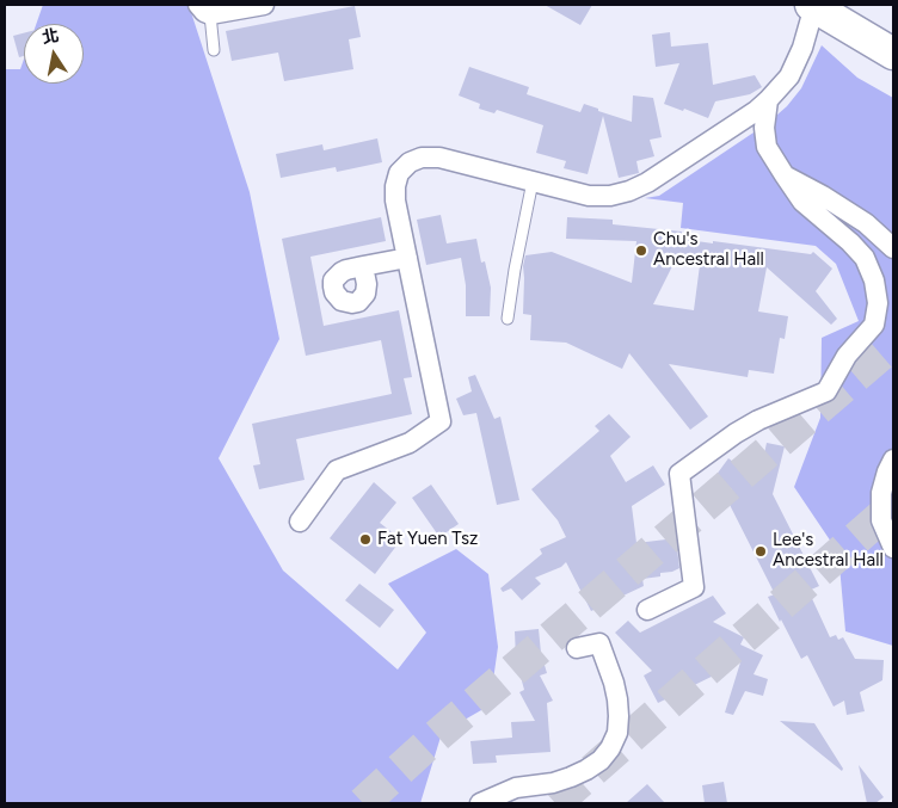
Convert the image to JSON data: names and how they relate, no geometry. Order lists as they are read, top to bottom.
{
  "places": ["Chu's Ancestral Hall", "Fat Yuen Tsz", "Lee's Ancestral Hall"],
  "north": "top"
}
